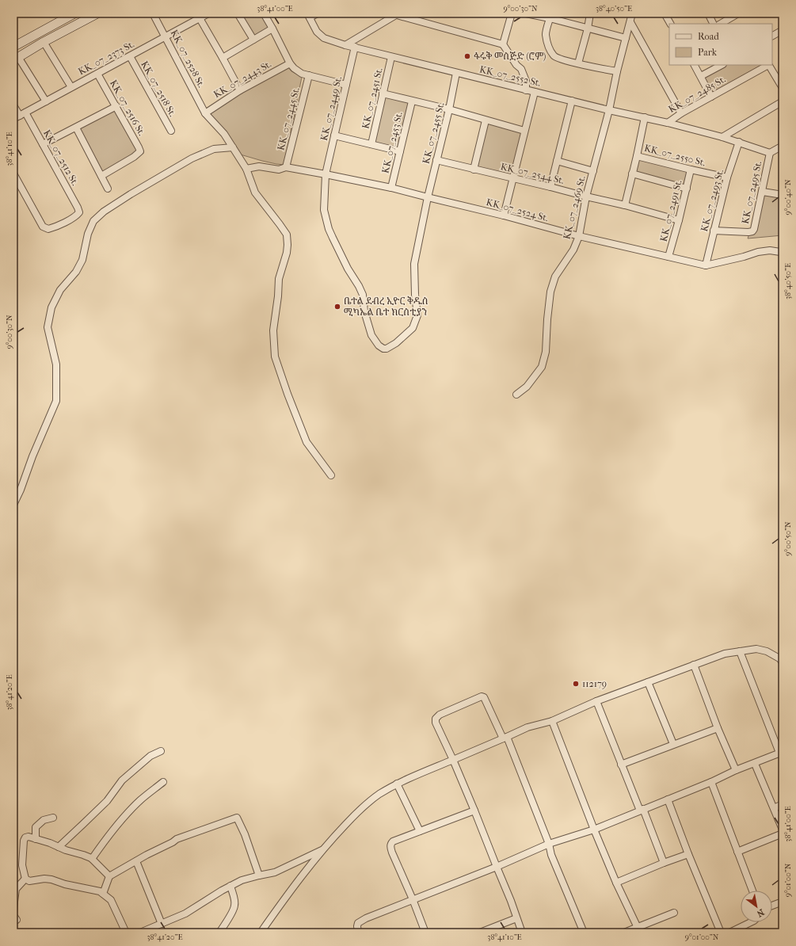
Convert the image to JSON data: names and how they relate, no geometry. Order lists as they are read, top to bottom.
{
  "streets": {
    "street": [
      "KK_07_2373 St.",
      "KK_07_2528 St.",
      "KK_07_2552 St.",
      "KK_07_2443 St.",
      "KK_07_2518 St.",
      "KK_07_2485 St.",
      "KK_07_2451 St.",
      "KK_07_2516 St.",
      "KK_07_2449 St.",
      "KK_07_2445 St.",
      "KK_07_2455 St.",
      "KK_07_2453 St.",
      "KK_07_2550 St.",
      "KK_07_2512 St.",
      "KK_07_2544 St.",
      "KK_07_2495 St.",
      "KK_07_2493 St.",
      "KK_07_2469 St.",
      "KK_07_2524 St.",
      "KK_07_2491 St."
    ]
  },
  "crossings": [
    ["KK_07_2373 St.", "KK_07_2528 St."],
    ["KK_07_2373 St.", "KK_07_2518 St."],
    ["KK_07_2373 St.", "KK_07_2516 St."],
    ["KK_07_2373 St.", "KK_07_2512 St."],
    ["KK_07_2528 St.", "KK_07_2443 St."],
    ["KK_07_2528 St.", "KK_07_2524 St."],
    ["KK_07_2552 St.", "KK_07_2485 St."],
    ["KK_07_2552 St.", "KK_07_2451 St."],
    ["KK_07_2552 St.", "KK_07_2449 St."],
    ["KK_07_2552 St.", "KK_07_2455 St."],
    ["KK_07_2552 St.", "KK_07_2495 St."],
    ["KK_07_2552 St.", "KK_07_2493 St."],
    ["KK_07_2552 St.", "KK_07_2469 St."],
    ["KK_07_2449 St.", "KK_07_2455 St."],
    ["KK_07_2449 St.", "KK_07_2524 St."],
    ["KK_07_2445 St.", "KK_07_2524 St."],
    ["KK_07_2455 St.", "KK_07_2544 St."],
    ["KK_07_2455 St.", "KK_07_2524 St."],
    ["KK_07_2453 St.", "KK_07_2524 St."],
    ["KK_07_2550 St.", "KK_07_2493 St."],
    ["KK_07_2550 St.", "KK_07_2491 St."],
    ["KK_07_2544 St.", "KK_07_2469 St."],
    ["KK_07_2544 St.", "KK_07_2491 St."],
    ["KK_07_2495 St.", "KK_07_2493 St."],
    ["KK_07_2493 St.", "KK_07_2524 St."],
    ["KK_07_2469 St.", "KK_07_2524 St."],
    ["KK_07_2524 St.", "KK_07_2491 St."]
  ],
  "places": ["ፋሩቅ መስጅድ (ሮም)", "ቤተል ደብረ ኢዮር ቅዱስ ሚካኤል ቤተ ክርስቲያን", "112179"],
  "legend": ["Road", "Park"],
  "north": "bottom right",
  "coordinates": [
    "38°41'00\"E",
    "9°00'30\"N",
    "38°40'50\"E",
    "38°41'10\"E",
    "9°00'40\"N",
    "9°00'50\"N",
    "38°41'20\"E",
    "9°01'00\"N"
  ]
}
